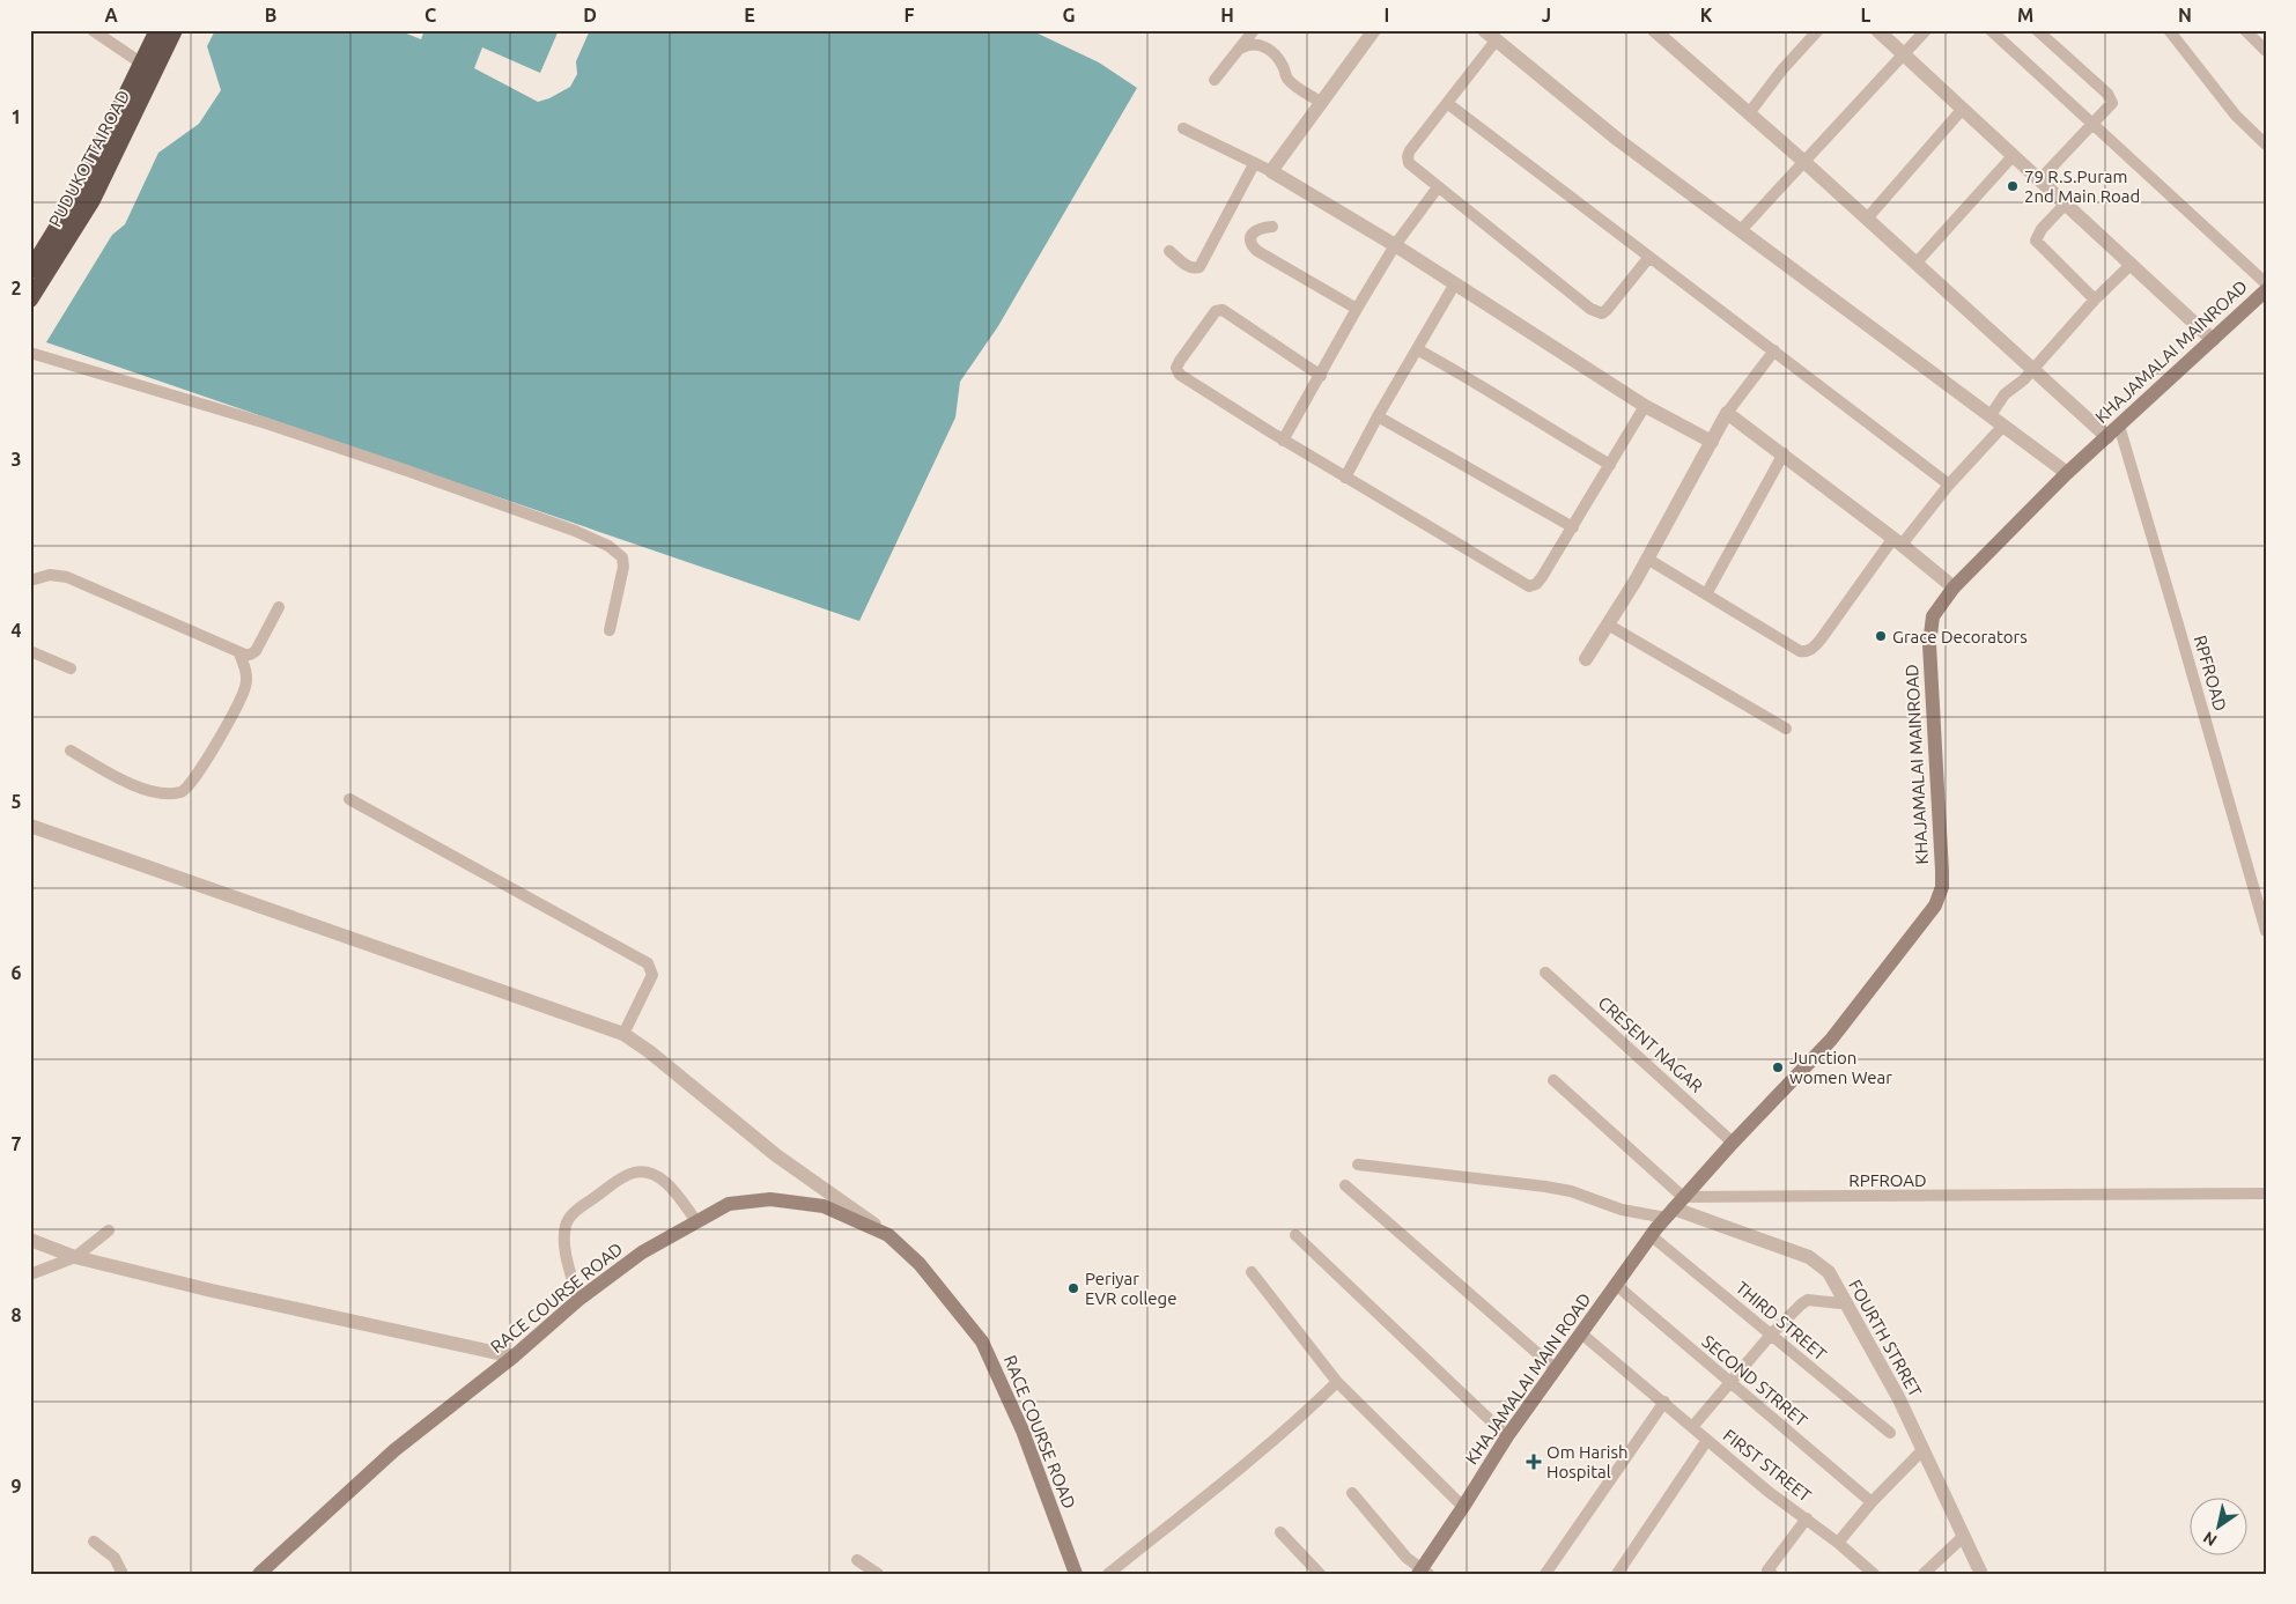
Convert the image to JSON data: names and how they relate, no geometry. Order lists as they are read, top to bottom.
{
  "streets": {
    "highway": ["PUDUKOTTAIROAD"],
    "main road": ["KHAJAMALAI MAINROAD", "RACE COURSE ROAD", "KHAJAMALAI MAIN ROAD"],
    "street": [
      "RPFROAD",
      "CRESENT NAGAR",
      "THIRD STREET",
      "FOURTH STRRET",
      "SECOND STRRET",
      "FIRST STREET"
    ]
  },
  "crossings": [
    ["KHAJAMALAI MAINROAD", "RPFROAD"],
    ["KHAJAMALAI MAINROAD", "CRESENT NAGAR"],
    ["KHAJAMALAI MAINROAD", "FOURTH STRRET"],
    ["KHAJAMALAI MAINROAD", "KHAJAMALAI MAIN ROAD"],
    ["RPFROAD", "FOURTH STRRET"],
    ["RPFROAD", "KHAJAMALAI MAIN ROAD"],
    ["THIRD STREET", "KHAJAMALAI MAIN ROAD"],
    ["FOURTH STRRET", "KHAJAMALAI MAIN ROAD"],
    ["KHAJAMALAI MAIN ROAD", "SECOND STRRET"],
    ["KHAJAMALAI MAIN ROAD", "FIRST STREET"]
  ],
  "places": {
    "other": [
      "79 R.S.Puram 2nd Main Road",
      "Grace Decorators",
      "Junction women Wear",
      "Periyar EVR college"
    ],
    "health": ["Om Harish Hospital"]
  },
  "north": "bottom left",
  "grid": {
    "columns": [
      "A",
      "B",
      "C",
      "D",
      "E",
      "F",
      "G",
      "H",
      "I",
      "J",
      "K",
      "L",
      "M",
      "N"
    ],
    "rows": [
      "1",
      "2",
      "3",
      "4",
      "5",
      "6",
      "7",
      "8",
      "9"
    ]
  }
}
